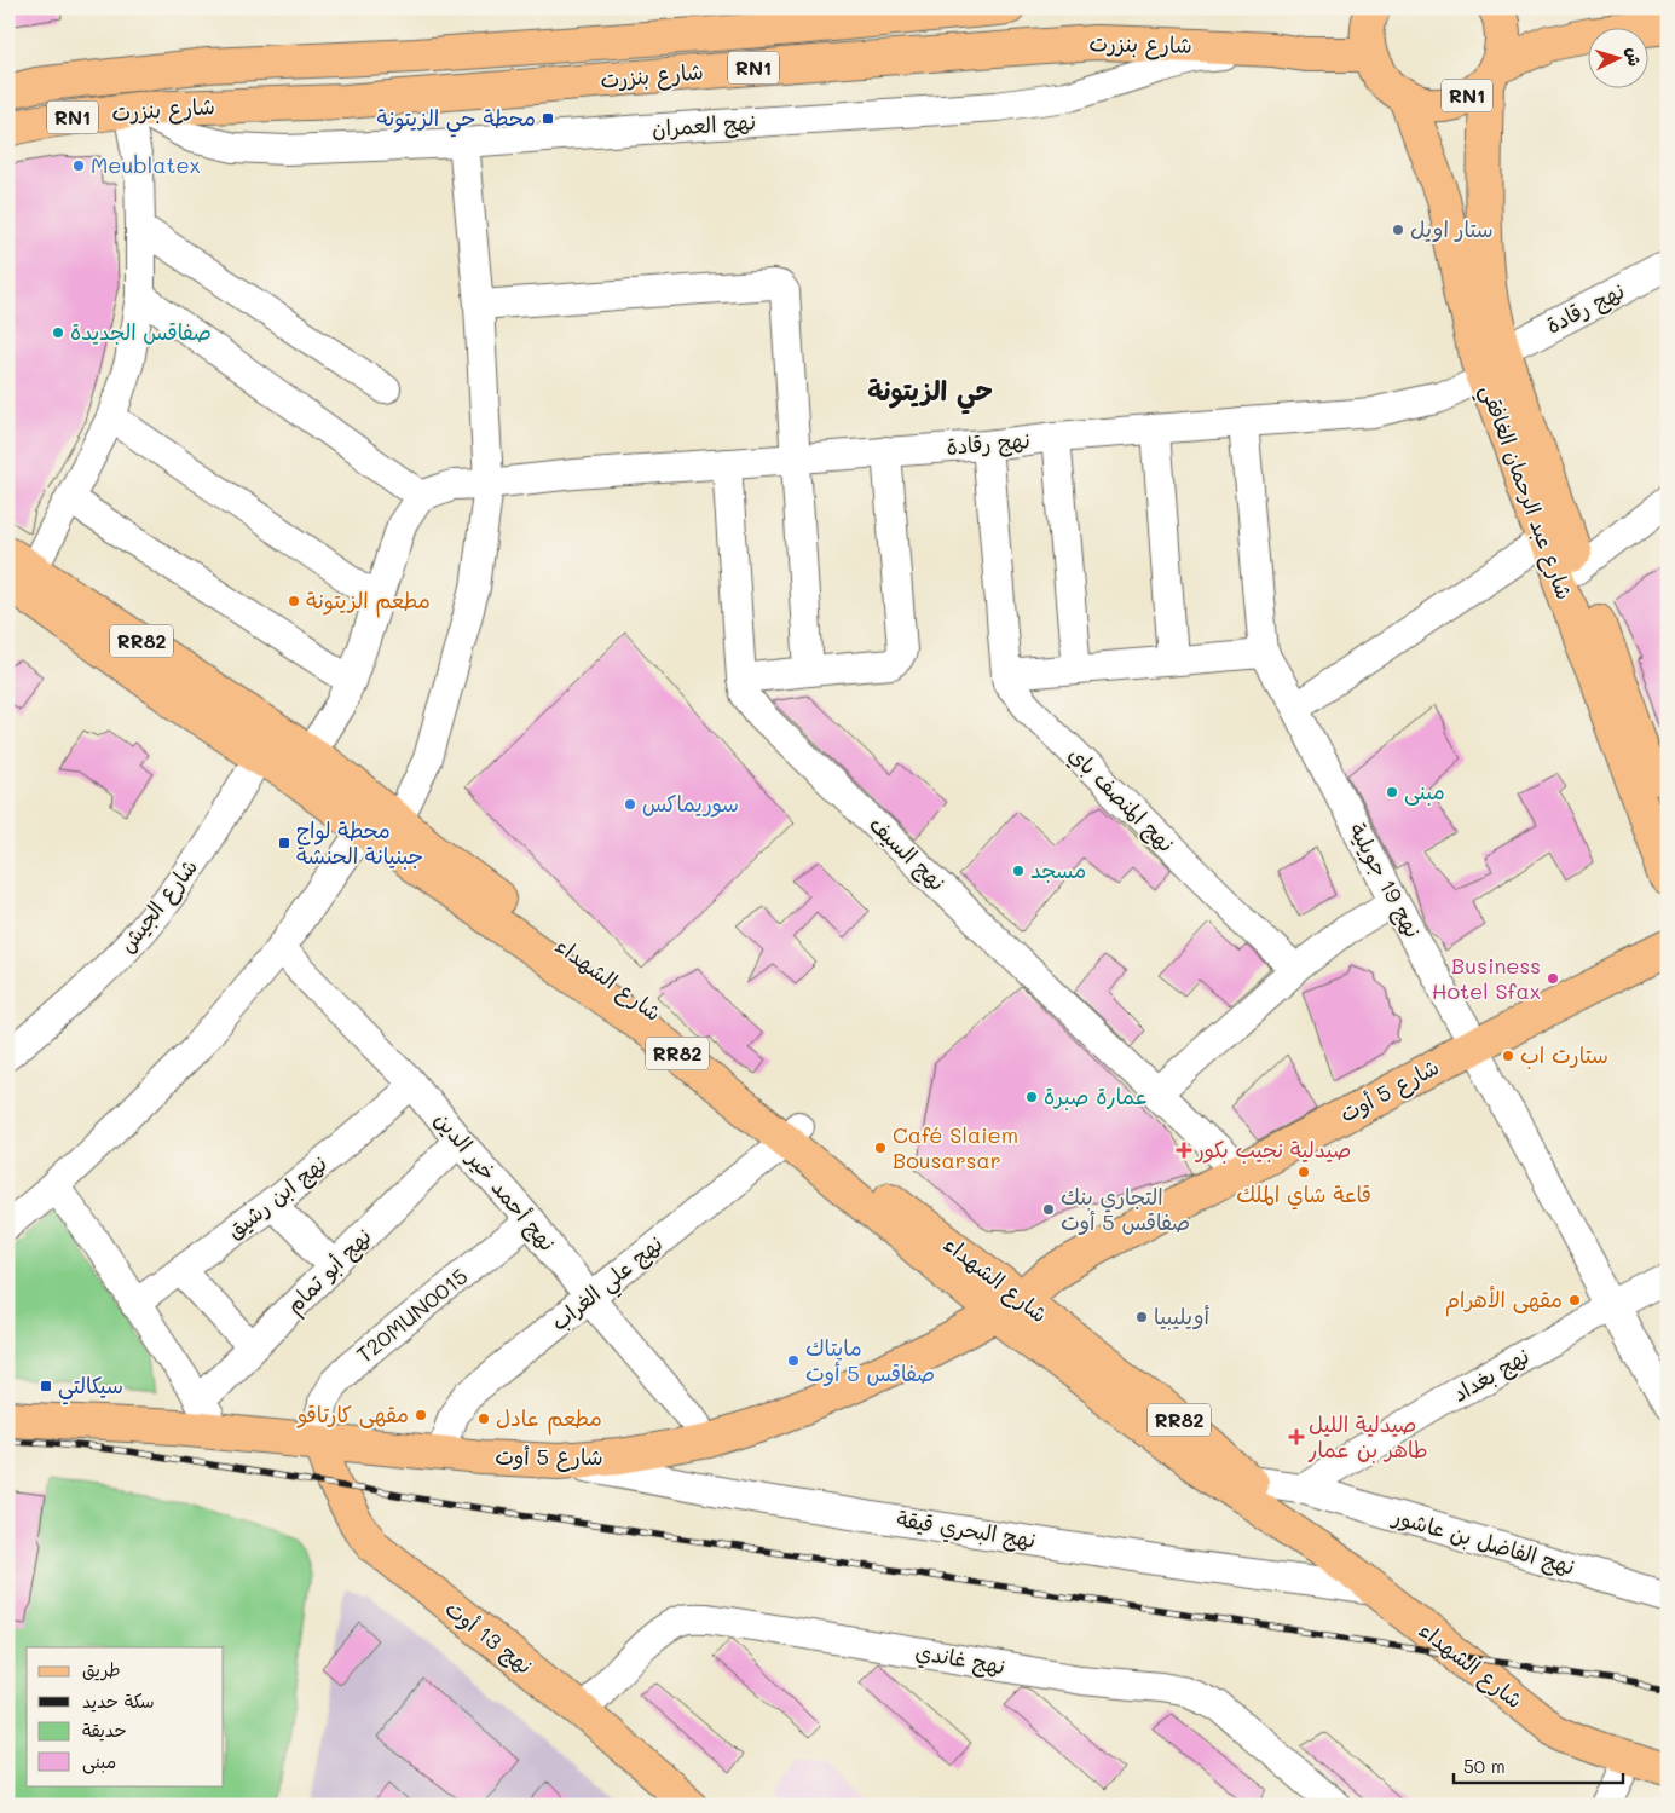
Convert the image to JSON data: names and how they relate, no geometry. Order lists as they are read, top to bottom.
{
  "streets": {
    "main road": [
      "شارع بنزرت",
      "RN1",
      "شارع عبد الرحمان الغافقي",
      "RR82",
      "شارع الشهداء",
      "شارع 5 أوت",
      "نهج 13 أوت"
    ],
    "street": [
      "نهج العمران",
      "نهج رقادة",
      "نهج المنصف باي",
      "نهج السيف",
      "نهج 19 جويلية",
      "شارع الجيش",
      "نهج أحمد خير الدين",
      "نهج ابن رشيق",
      "نهج أبو تمام",
      "نهج علي الغراب",
      "T20MUN0015",
      "نهج بغداد",
      "نهج البحري قيقة",
      "نهج الفاضل بن عاشور",
      "نهج غاندي"
    ]
  },
  "crossings": [
    ["شارع بنزرت", "نهج العمران"],
    ["RN1", "شارع عبد الرحمان الغافقي"],
    ["نهج رقادة", "شارع عبد الرحمان الغافقي"],
    ["نهج رقادة", "نهج السيف"],
    ["نهج رقادة", "نهج 19 جويلية"],
    ["RR82", "شارع الشهداء"],
    ["نهج السيف", "شارع 5 أوت"],
    ["نهج 19 جويلية", "شارع 5 أوت"],
    ["نهج 19 جويلية", "نهج بغداد"],
    ["شارع الجيش", "شارع الشهداء"],
    ["شارع الشهداء", "شارع 5 أوت"],
    ["شارع الشهداء", "نهج علي الغراب"],
    ["شارع الشهداء", "نهج البحري قيقة"],
    ["شارع 5 أوت", "نهج أحمد خير الدين"],
    ["شارع 5 أوت", "نهج أبو تمام"],
    ["شارع 5 أوت", "نهج علي الغراب"],
    ["شارع 5 أوت", "T20MUN0015"],
    ["شارع 5 أوت", "نهج البحري قيقة"],
    ["شارع 5 أوت", "نهج 13 أوت"],
    ["نهج أحمد خير الدين", "نهج ابن رشيق"],
    ["نهج أحمد خير الدين", "نهج أبو تمام"],
    ["نهج أحمد خير الدين", "نهج علي الغراب"],
    ["نهج أحمد خير الدين", "T20MUN0015"],
    ["T20MUN0015", "نهج 13 أوت"],
    ["نهج بغداد", "نهج الفاضل بن عاشور"],
    ["نهج 13 أوت", "نهج غاندي"]
  ],
  "districts": ["حي الزيتونة"],
  "places": {
    "transit": ["محطة حي الزيتونة", "محطة لواج جبنيانة الحنشة", "سيكالتي"],
    "other": [
      "Meublatex",
      "ستار اويل",
      "صفاقس الجديدة",
      "مطعم الزيتونة",
      "مبنى",
      "سوريماكس",
      "مسجد",
      "Business Hotel Sfax",
      "ستارت اب",
      "عمارة صبرة",
      "Café Slaiem Bousarsar",
      "قاعة شاي الملك",
      "التجاري بنك صفاقس 5 أوت",
      "مقهى الأهرام",
      "أويليبيا",
      "مايتاك صفاقس 5 أوت",
      "مقهى كارتاقو",
      "مطعم عادل"
    ],
    "health": ["صيدلية نجيب بكور", "صيدلية الليل طاهر بن عمار"]
  },
  "legend": [
    "طريق",
    "سكة حديد",
    "حديقة",
    "مبنى"
  ],
  "scale_bar": "50 m",
  "north": "right"
}
